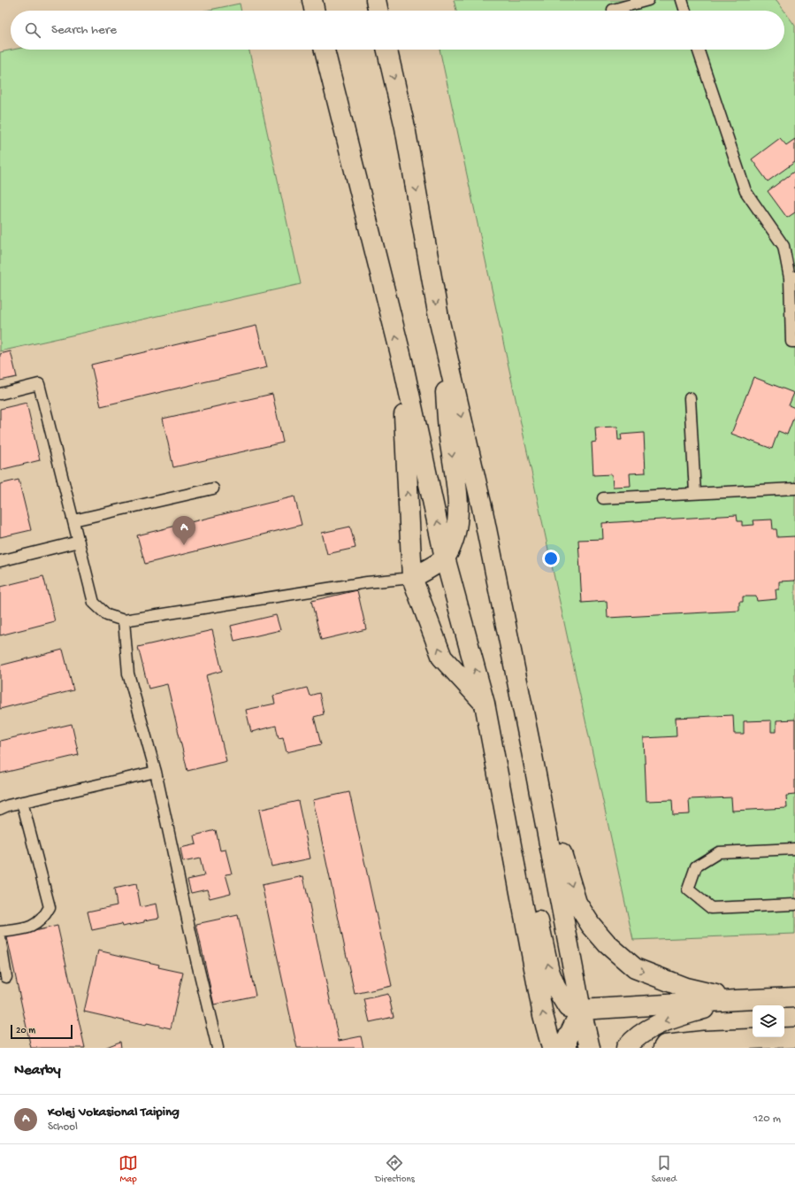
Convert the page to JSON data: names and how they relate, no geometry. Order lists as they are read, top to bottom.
{
  "scale_bar": "20 m",
  "page": {
    "search": "Search here",
    "pins": "A",
    "scale": "20 m",
    "heading": "Nearby",
    "list": [
      {
        "mark": "A",
        "name": "Kolej Vokasional Taiping",
        "note": "School",
        "value": "120 m"
      }
    ],
    "nav": ["Map", "Directions", "Saved"]
  }
}
